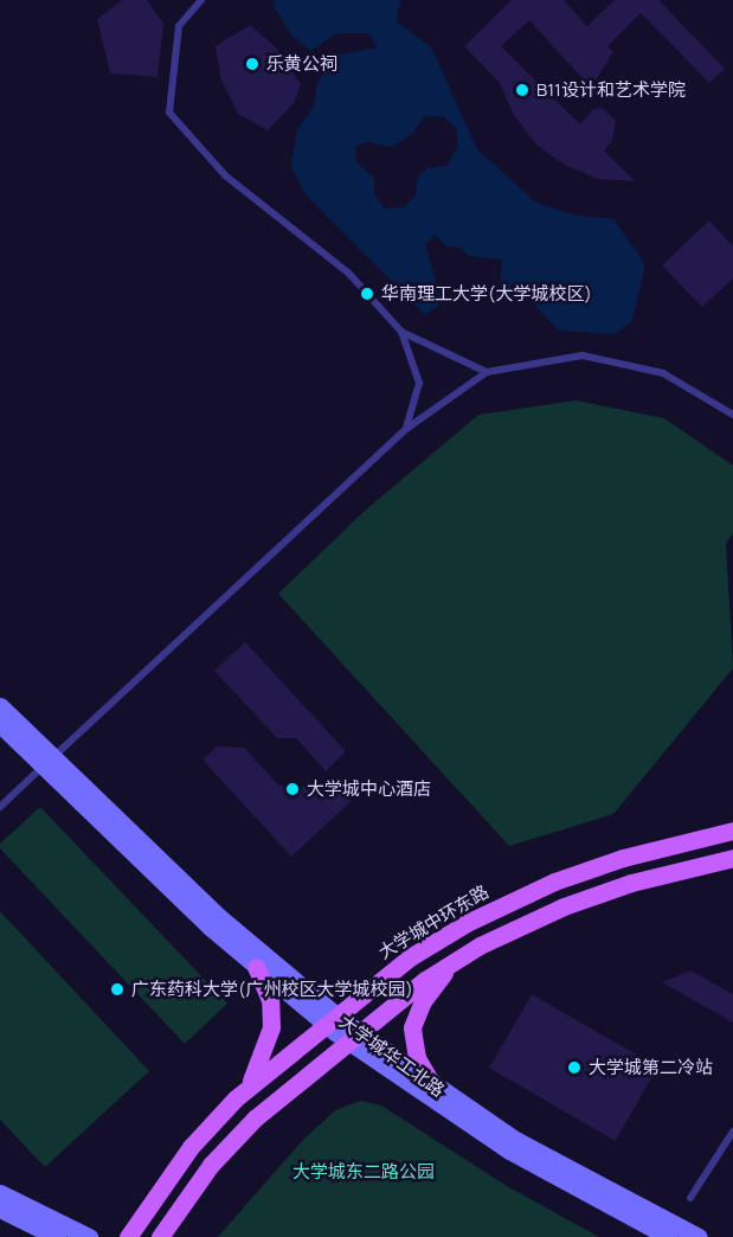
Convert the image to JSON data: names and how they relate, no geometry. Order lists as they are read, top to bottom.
{
  "streets": {
    "main road": ["大学城中环东路", "大学城华工北路"]
  },
  "crossings": [
    ["大学城中环东路", "大学城华工北路"]
  ],
  "parks": ["大学城东二路公园"],
  "places": [
    "乐黄公祠",
    "B11设计和艺术学院",
    "华南理工大学(大学城校区)",
    "大学城中心酒店",
    "广东药科大学(广州校区大学城校园)",
    "大学城第二冷站"
  ]
}
